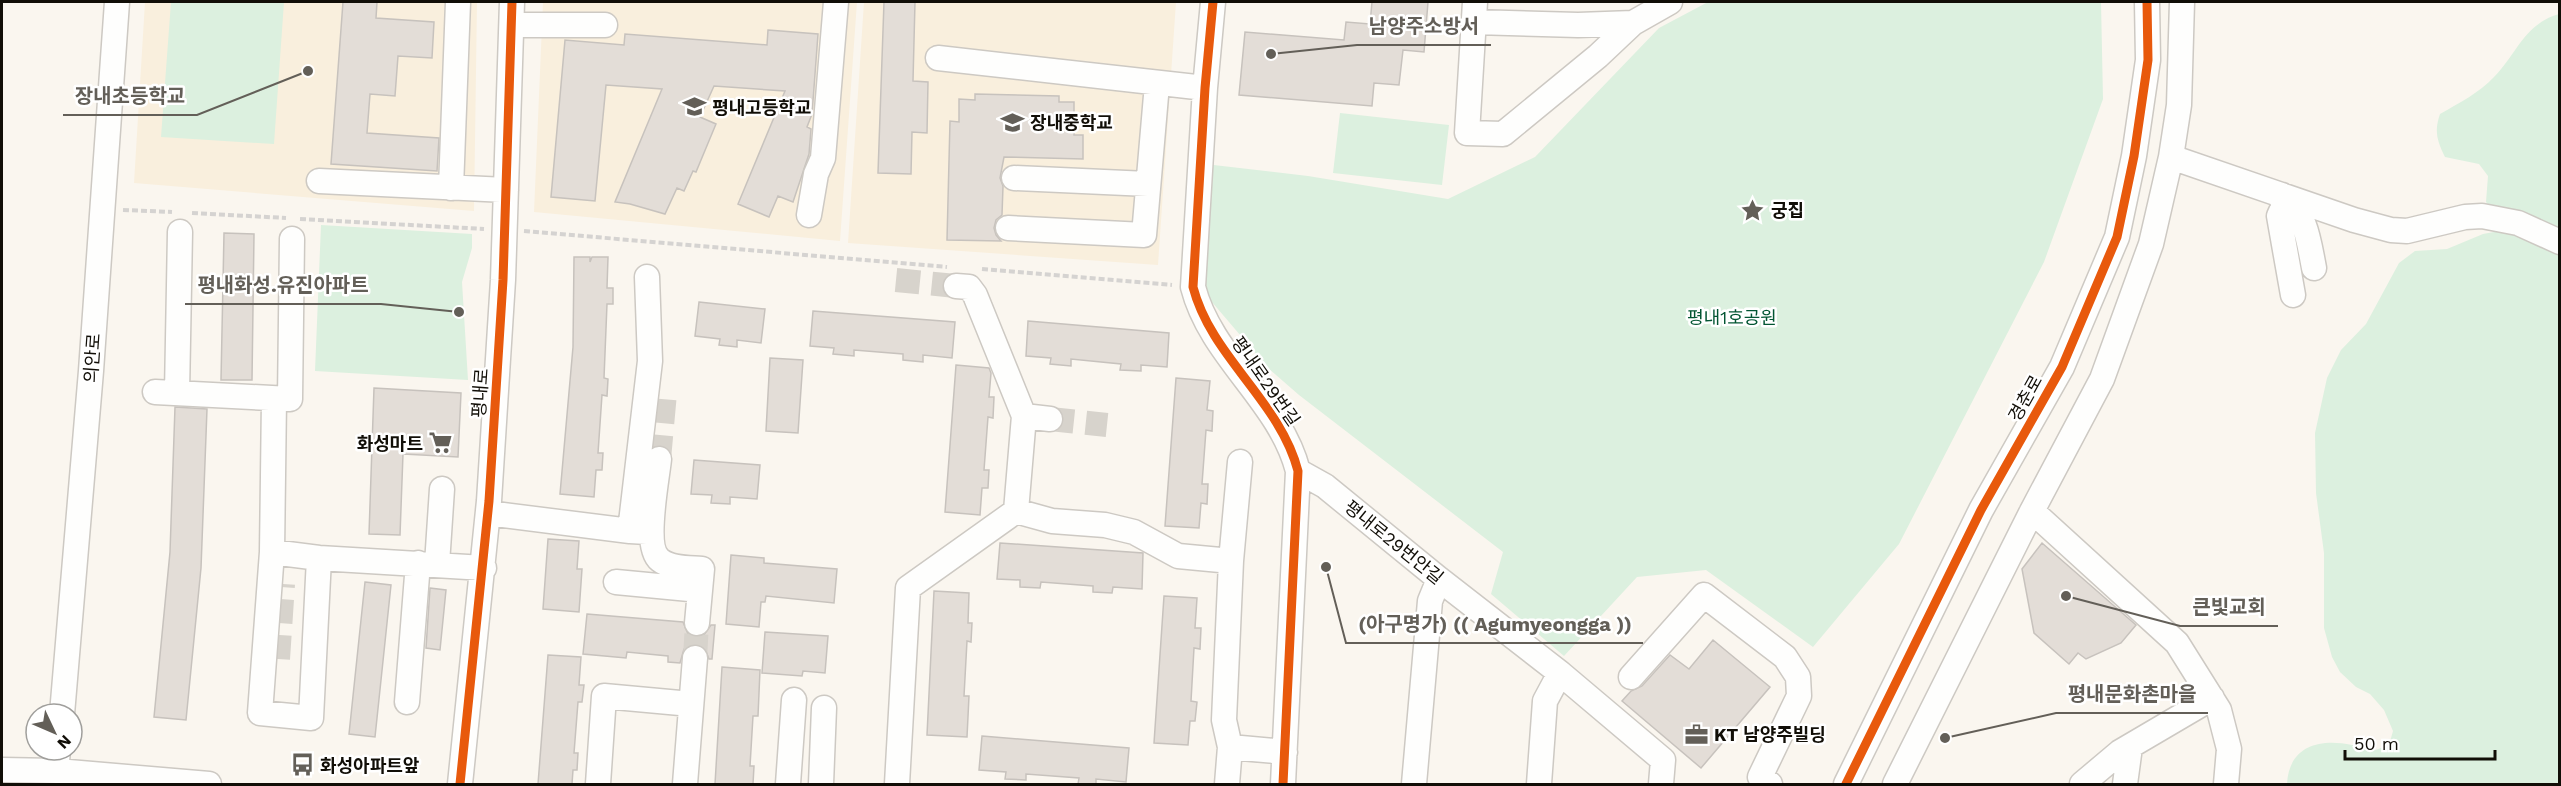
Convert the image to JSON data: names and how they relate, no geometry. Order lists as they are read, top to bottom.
{
  "streets": {
    "street": [
      "의안로",
      "평내로29번길",
      "평내로",
      "경춘로",
      "평내로29번안길"
    ]
  },
  "crossings": [
    ["평내로29번길", "평내로29번안길"]
  ],
  "parks": ["평내1호공원"],
  "places": {
    "other": [
      "남양주소방서",
      "장내초등학교",
      "평내화성.유진아파트",
      "(아구명가) (( Agumyeongga ))",
      "큰빛교회",
      "평내문화촌마을"
    ],
    "school or university": ["평내고등학교", "장내중학교"],
    "place": ["궁집"],
    "supermarket": ["화성마트"],
    "office": ["KT 남양주빌딩"],
    "bus stop": ["화성아파트앞"]
  },
  "scale_bar": "50 m",
  "north": "bottom right"
}
